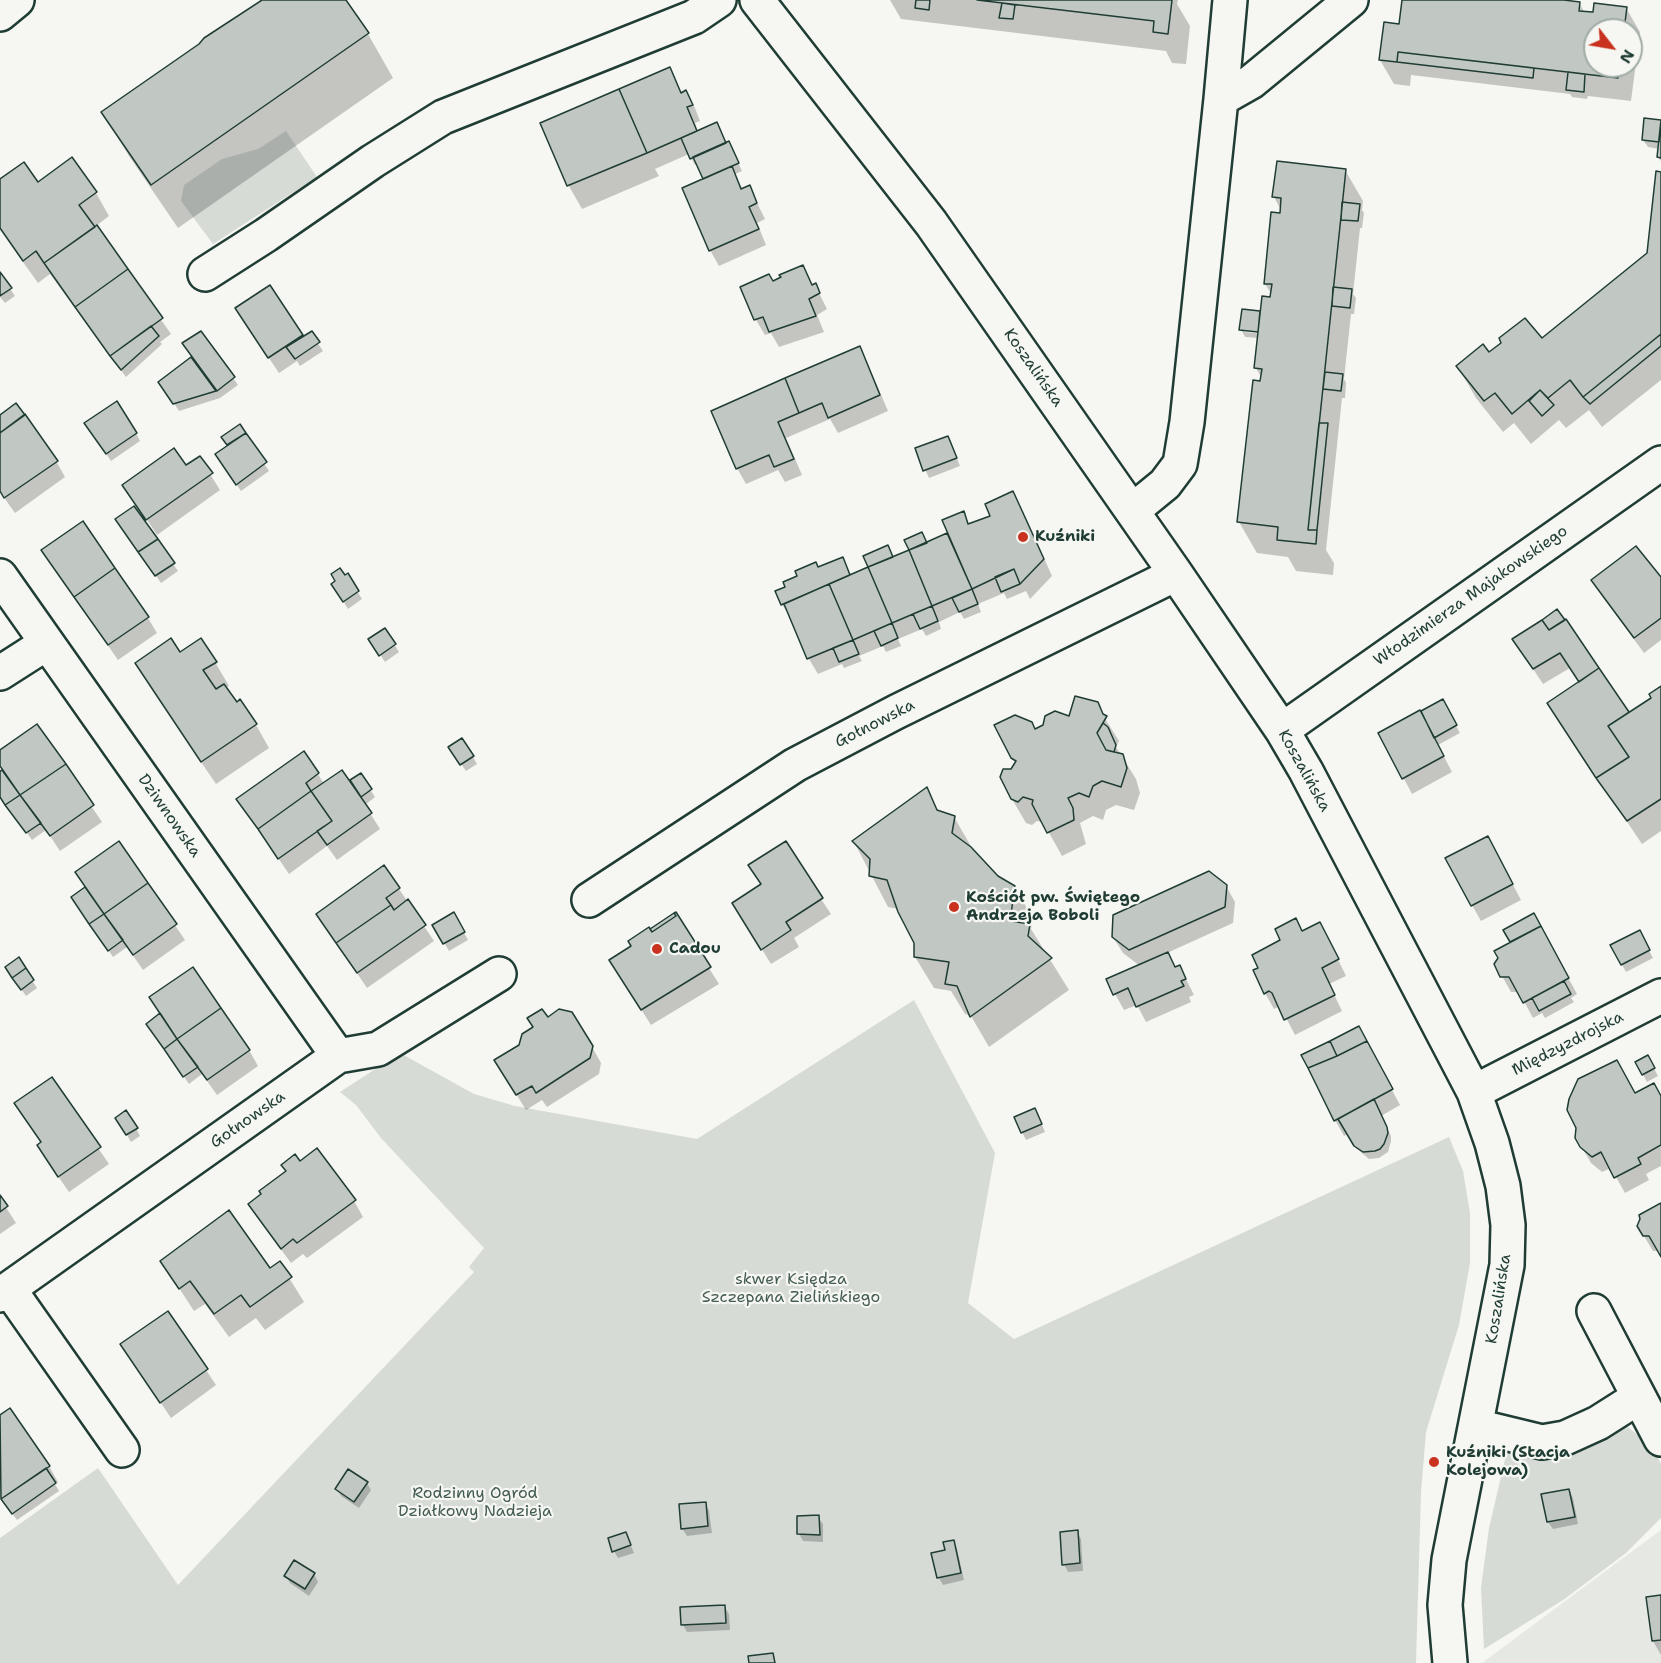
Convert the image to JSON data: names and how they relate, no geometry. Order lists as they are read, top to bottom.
{
  "streets": {
    "street": [
      "Koszalińska",
      "Włodzimierza Majakowskiego",
      "Gołnowska",
      "Dziwnowska",
      "Międzyzdrojska"
    ]
  },
  "crossings": [
    ["Koszalińska", "Włodzimierza Majakowskiego"],
    ["Koszalińska", "Gołnowska"],
    ["Koszalińska", "Międzyzdrojska"],
    ["Gołnowska", "Dziwnowska"]
  ],
  "parks": ["skwer Księdza Szczepana Zielińskiego", "Rodzinny Ogród Działkowy Nadzieja"],
  "places": [
    "Kuźniki",
    "Kościół pw. Świętego Andrzeja Boboli",
    "Cadou",
    "Kuźniki (Stacja Kolejowa)"
  ],
  "north": "bottom right"
}
